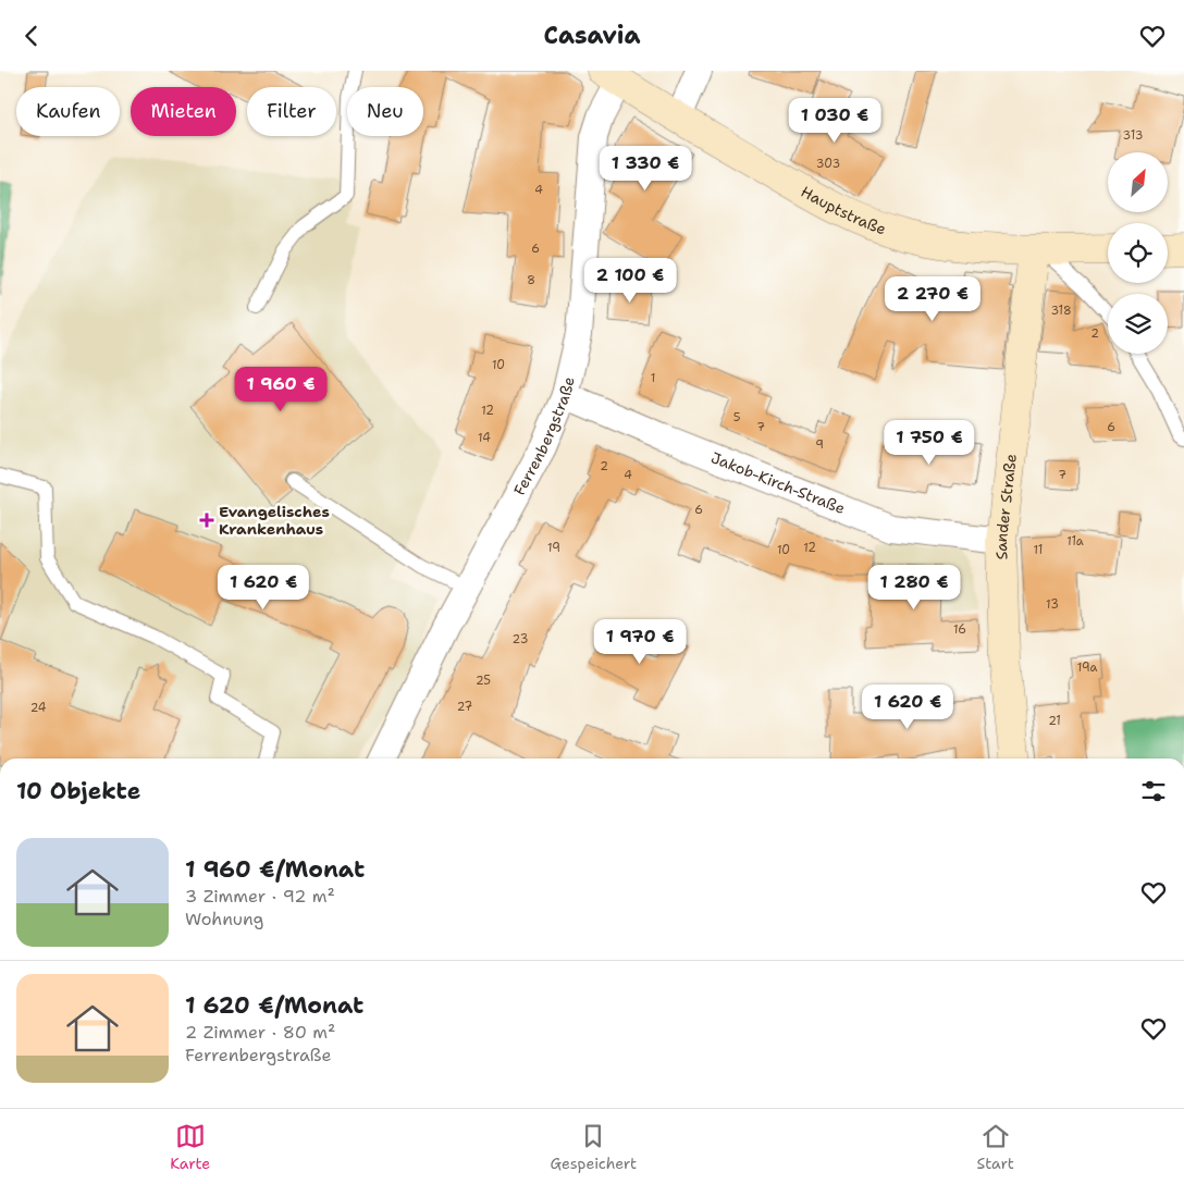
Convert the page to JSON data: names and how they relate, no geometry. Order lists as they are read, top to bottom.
{
  "streets": {
    "main road": ["Hauptstraße", "Sander Straße"],
    "street": ["Ferrenbergstraße", "Jakob-Kirch-Straße"]
  },
  "crossings": [
    ["Hauptstraße", "Ferrenbergstraße"],
    ["Hauptstraße", "Sander Straße"],
    ["Ferrenbergstraße", "Jakob-Kirch-Straße"],
    ["Jakob-Kirch-Straße", "Sander Straße"]
  ],
  "places": {
    "health": ["Evangelisches Krankenhaus"]
  },
  "house_numbers": [
    "313",
    "303",
    "4",
    "6",
    "8",
    "318",
    "2",
    "10",
    "1",
    "12",
    "5",
    "7",
    "6",
    "14",
    "9",
    "2",
    "4",
    "7",
    "6",
    "11a",
    "19",
    "12",
    "10",
    "11",
    "13",
    "16",
    "23",
    "19a",
    "25",
    "27",
    "24",
    "21"
  ],
  "north": "top right",
  "page": {
    "header": "Casavia",
    "chip": [
      "Kaufen",
      "Mieten",
      "Filter",
      "Neu"
    ],
    "price": [
      "1 030 €",
      "1 330 €",
      "2 100 €",
      "2 270 €",
      "1 960 €",
      "1 750 €",
      "1 620 €",
      "1 280 €",
      "1 970 €",
      "1 620 €"
    ],
    "heading": "10 Objekte",
    "list": [
      {
        "name": "1 960 €/Monat",
        "note": "3 Zimmer · 92 m² · Wohnung"
      },
      {
        "name": "1 620 €/Monat",
        "note": "2 Zimmer · 80 m² · Ferrenbergstraße"
      }
    ],
    "tabs": ["Karte", "Gespeichert", "Start"]
  }
}
